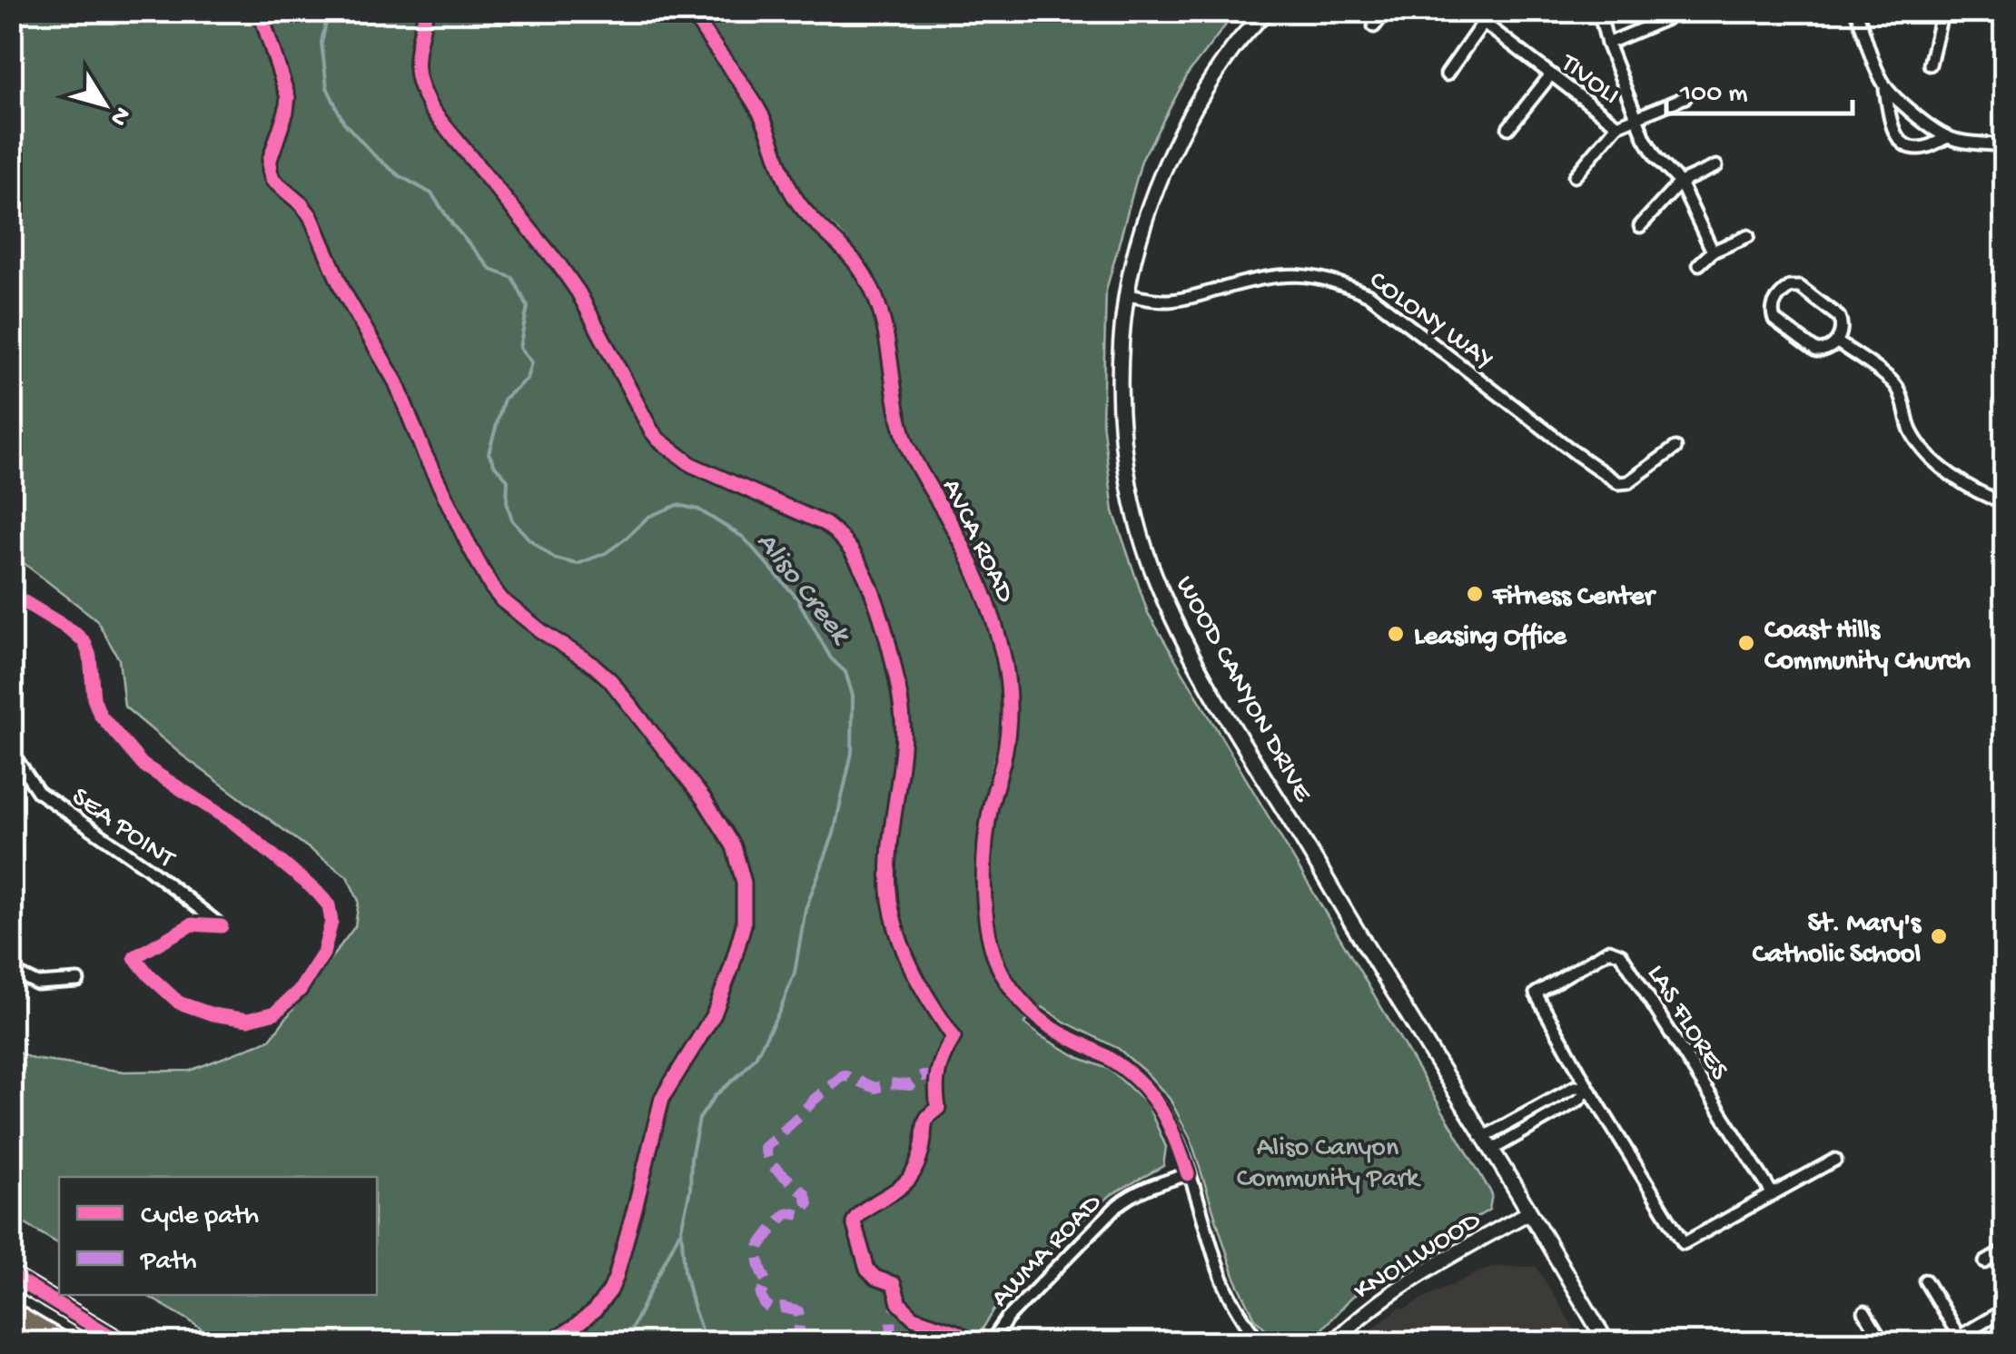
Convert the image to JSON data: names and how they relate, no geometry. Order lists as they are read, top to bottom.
{
  "streets": {
    "main road": ["WOOD CANYON DRIVE"],
    "street": [
      "TIVOLI",
      "COLONY WAY",
      "AVCA ROAD",
      "SEA POINT",
      "LAS FLORES",
      "AWMA ROAD",
      "KNOLLWOOD"
    ]
  },
  "crossings": [
    ["COLONY WAY", "WOOD CANYON DRIVE"],
    ["AVCA ROAD", "AWMA ROAD"],
    ["WOOD CANYON DRIVE", "KNOLLWOOD"]
  ],
  "water": ["Aliso Creek"],
  "parks": ["Aliso Canyon Community Park"],
  "places": [
    "Fitness Center",
    "Leasing Office",
    "Coast Hills Community Church",
    "St. Mary's Catholic School"
  ],
  "legend": ["Cycle path", "Path"],
  "scale_bar": "100 m",
  "north": "bottom right"
}
